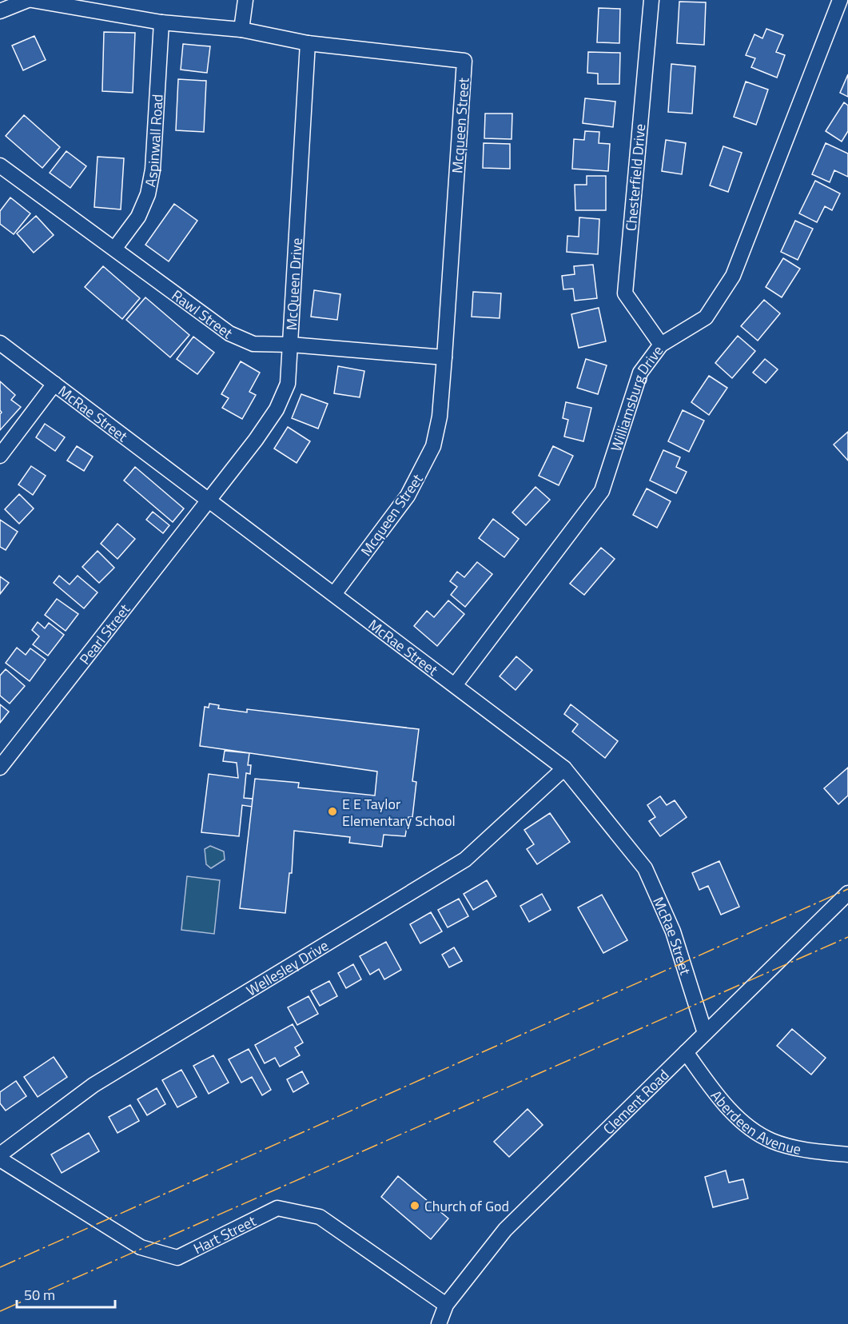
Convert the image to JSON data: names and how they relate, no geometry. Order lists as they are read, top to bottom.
{
  "streets": {
    "street": [
      "Mcqueen Street",
      "Aspinwall Road",
      "Chesterfield Drive",
      "McQueen Drive",
      "Rawl Street",
      "Williamsburg Drive",
      "McRae Street",
      "Pearl Street",
      "Wellesley Drive",
      "Clement Road",
      "Aberdeen Avenue",
      "Hart Street"
    ]
  },
  "crossings": [
    ["Mcqueen Street", "Aspinwall Road"],
    ["Mcqueen Street", "McQueen Drive"],
    ["Mcqueen Street", "Rawl Street"],
    ["Mcqueen Street", "McRae Street"],
    ["Aspinwall Road", "Rawl Street"],
    ["Chesterfield Drive", "Williamsburg Drive"],
    ["McQueen Drive", "Rawl Street"],
    ["McQueen Drive", "McRae Street"],
    ["McQueen Drive", "Pearl Street"],
    ["Williamsburg Drive", "McRae Street"],
    ["McRae Street", "Pearl Street"],
    ["McRae Street", "Wellesley Drive"],
    ["McRae Street", "Clement Road"],
    ["Clement Road", "Aberdeen Avenue"],
    ["Clement Road", "Hart Street"]
  ],
  "places": ["E E Taylor Elementary School", "Church of God"],
  "scale_bar": "50 m"
}
